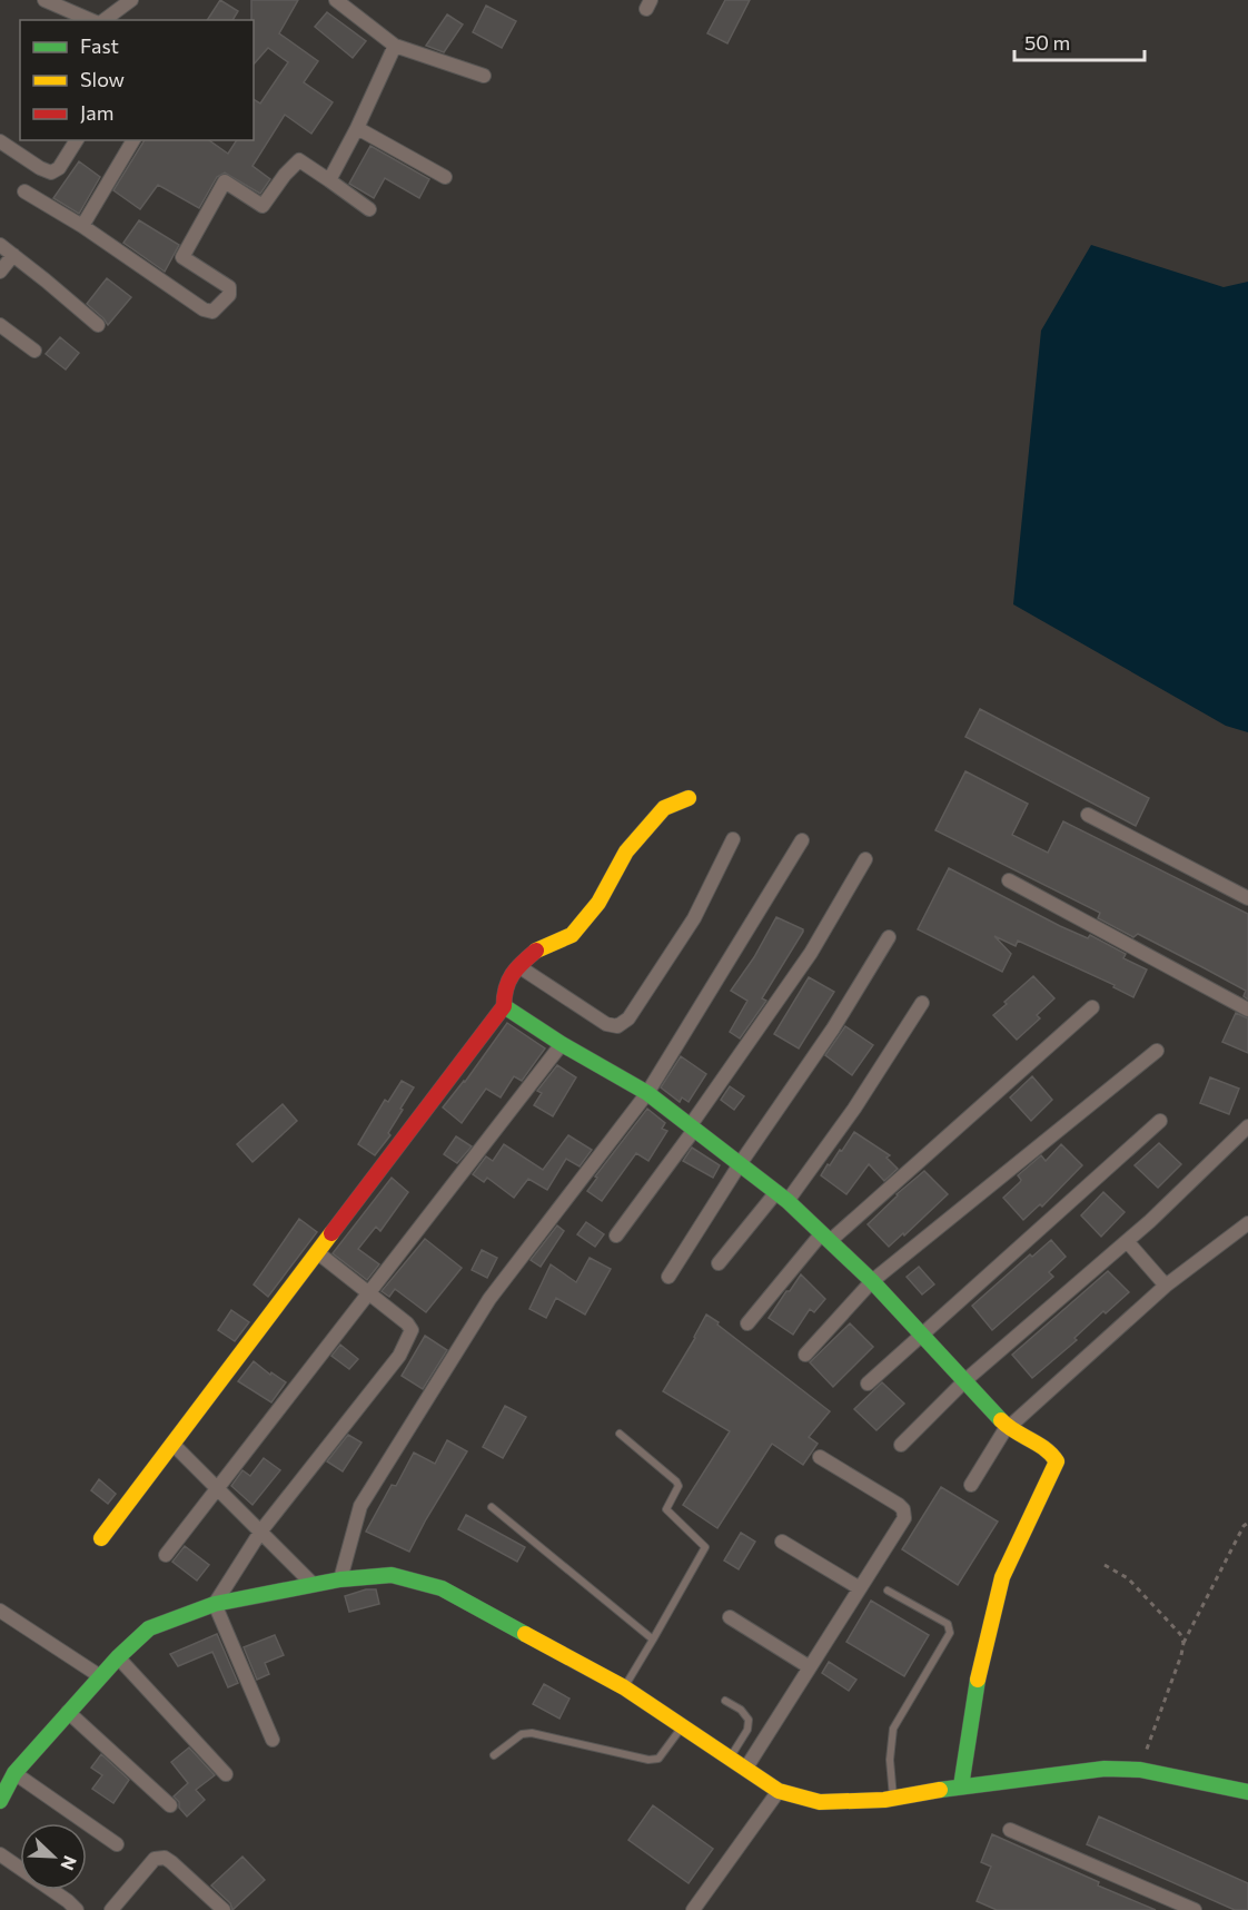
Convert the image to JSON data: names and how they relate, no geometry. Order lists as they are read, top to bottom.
{
  "legend": ["Fast", "Slow", "Jam"],
  "scale_bar": "50 m",
  "north": "bottom right"
}
